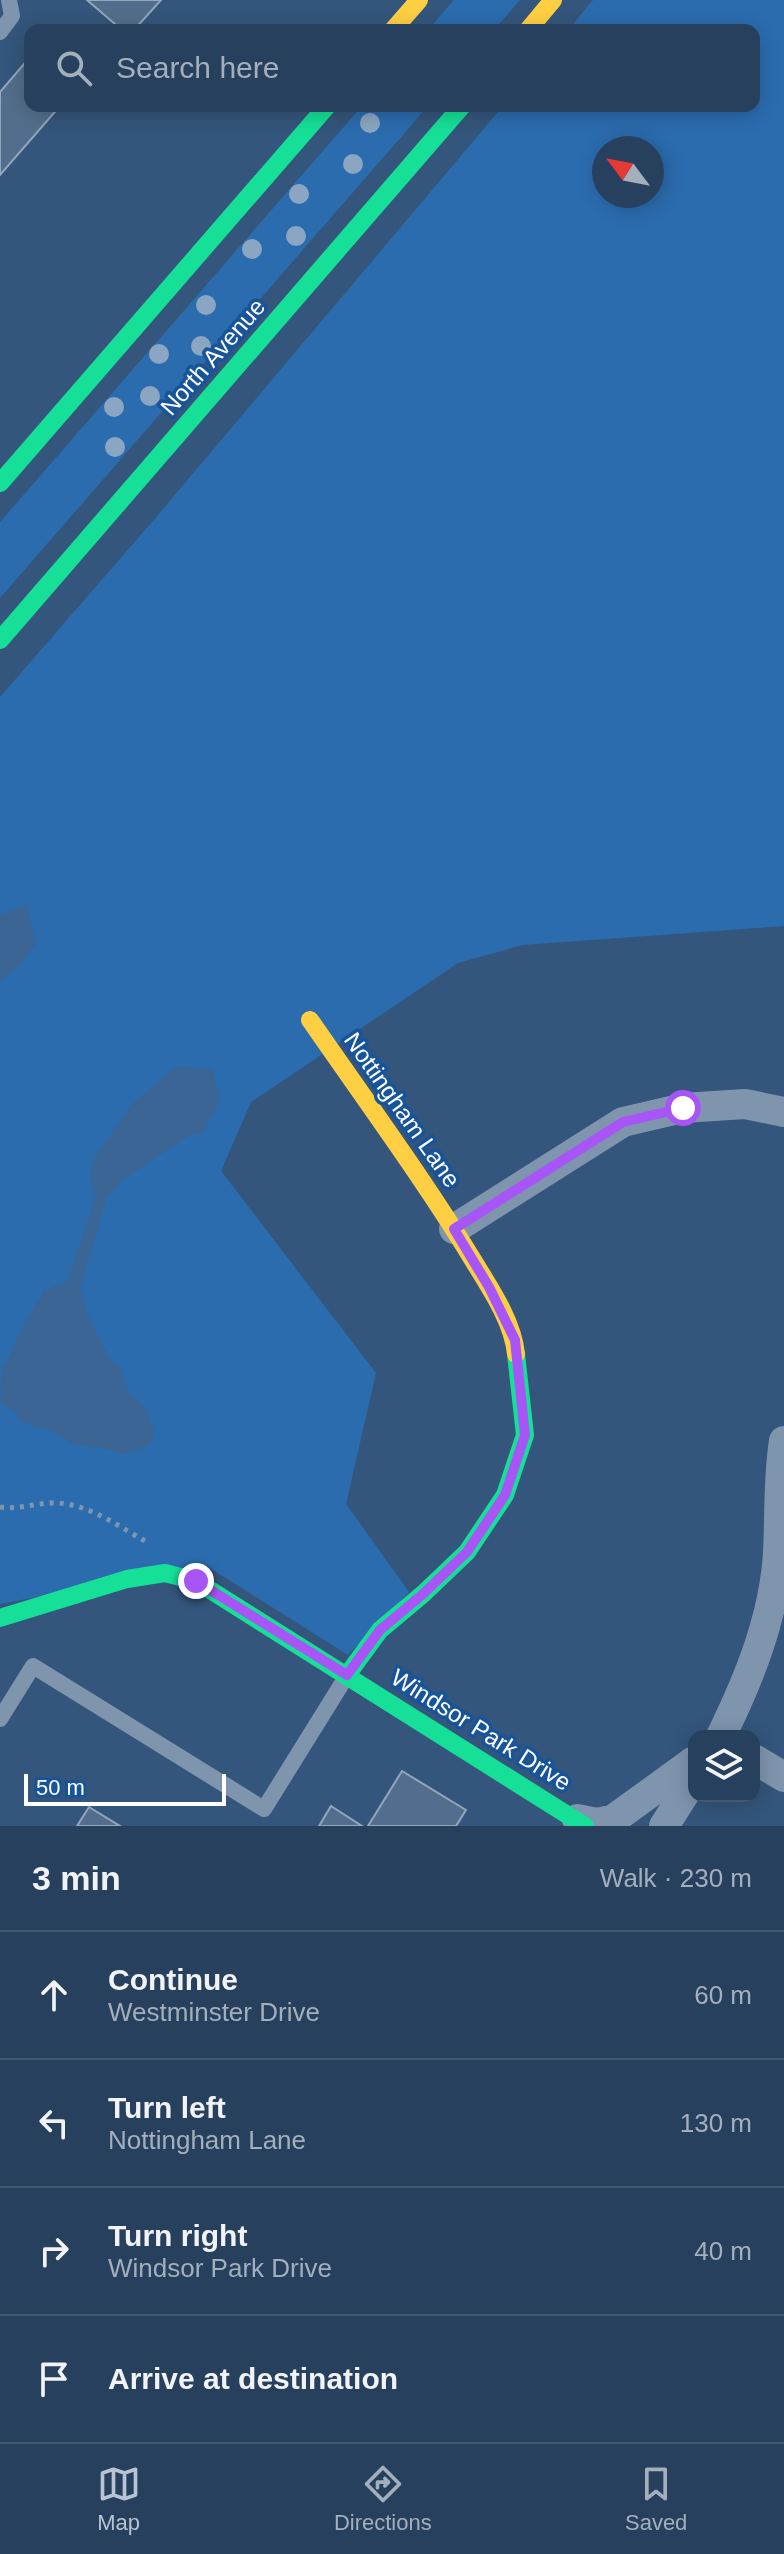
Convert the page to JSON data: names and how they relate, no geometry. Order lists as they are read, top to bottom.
{
  "streets": {
    "street": ["North Avenue", "Nottingham Lane", "Windsor Park Drive"]
  },
  "crossings": [
    ["Nottingham Lane", "Windsor Park Drive"]
  ],
  "scale_bar": "50 m",
  "north": "top left",
  "page": {
    "search": "Search here",
    "scale": "50 m",
    "heading": ["3 min", "Walk · 230 m"],
    "list": [
      ["Continue", "Westminster Drive", "60 m"],
      ["Turn left", "Nottingham Lane", "130 m"],
      ["Turn right", "Windsor Park Drive", "40 m"],
      "Arrive at destination"
    ],
    "nav": ["Map", "Directions", "Saved"]
  }
}
